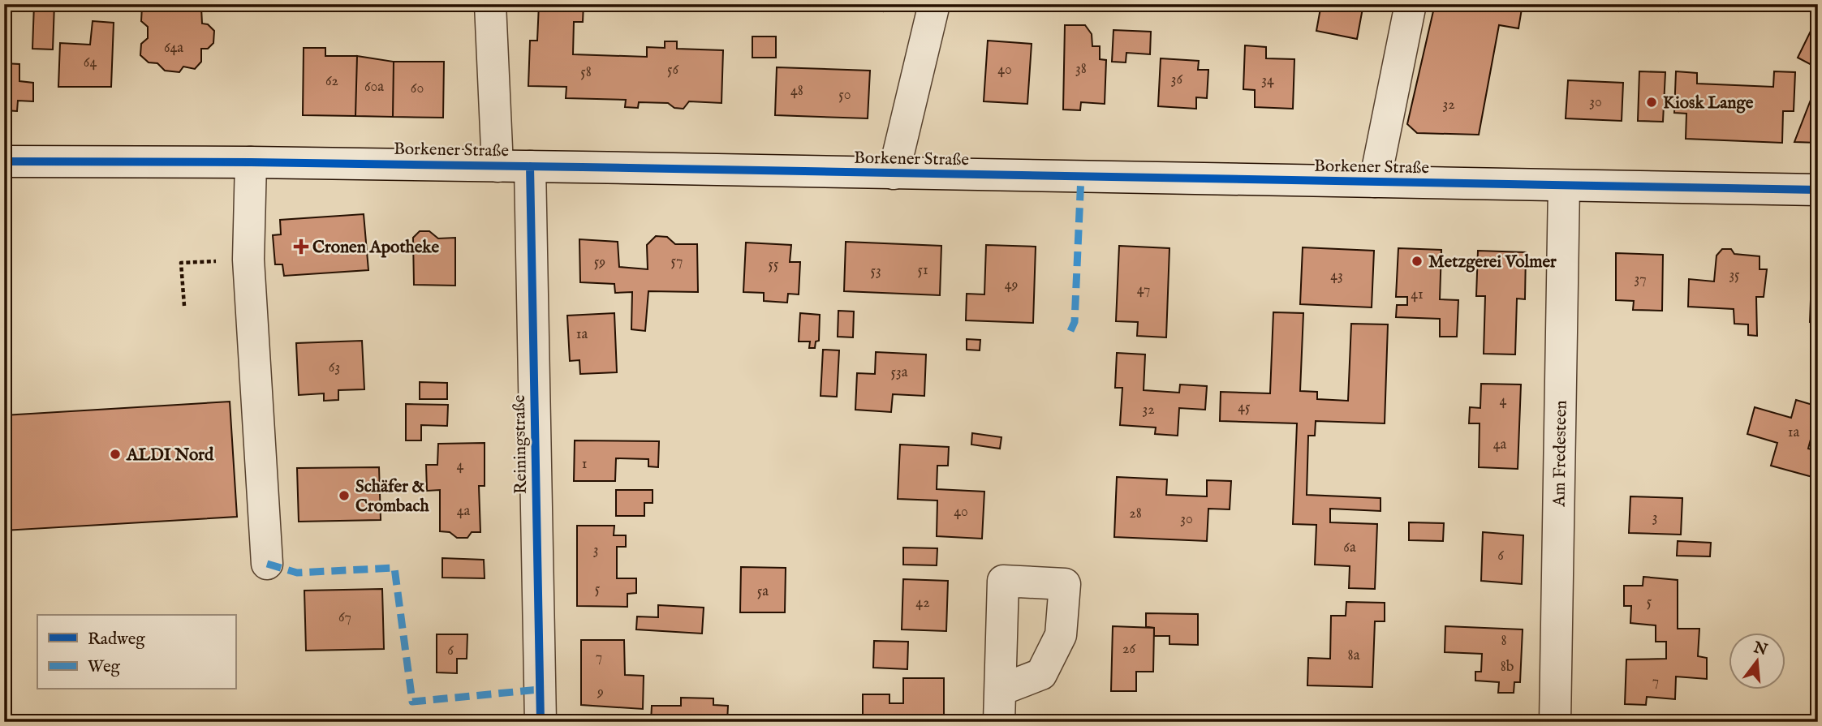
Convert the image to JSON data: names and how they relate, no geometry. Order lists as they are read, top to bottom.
{
  "streets": {
    "street": ["Borkener Straße", "Reiningstraße", "Am Fredesteen"]
  },
  "crossings": [
    ["Borkener Straße", "Reiningstraße"],
    ["Borkener Straße", "Am Fredesteen"]
  ],
  "places": {
    "other": [
      "Kiosk Lange",
      "Metzgerei Volmer",
      "ALDI Nord",
      "Schäfer & Crombach"
    ],
    "health": ["Cronen Apotheke"]
  },
  "house_numbers": [
    "64a",
    "64",
    "38",
    "56",
    "40",
    "58",
    "36",
    "34",
    "62",
    "60a",
    "60",
    "48",
    "50",
    "30",
    "32",
    "57",
    "59",
    "55",
    "51",
    "53",
    "35",
    "43",
    "37",
    "49",
    "47",
    "41",
    "1a",
    "63",
    "53a",
    "4",
    "45",
    "32",
    "1a",
    "4a",
    "1",
    "4",
    "4a",
    "40",
    "28",
    "3",
    "30",
    "6a",
    "3",
    "6",
    "5",
    "5a",
    "5",
    "42",
    "67",
    "8",
    "26",
    "6",
    "8a",
    "7",
    "8b",
    "7",
    "9"
  ],
  "legend": ["Radweg", "Weg"],
  "north": "top"
}
